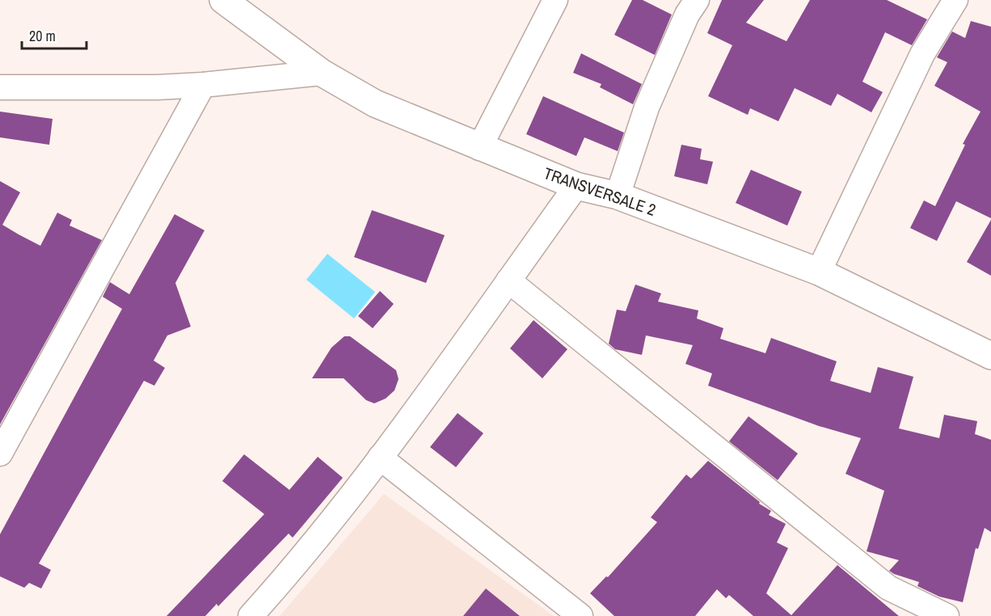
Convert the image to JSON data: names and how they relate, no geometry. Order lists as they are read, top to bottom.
{
  "streets": {
    "main road": ["TRANSVERSALE 2"]
  },
  "scale_bar": "20 m"
}
